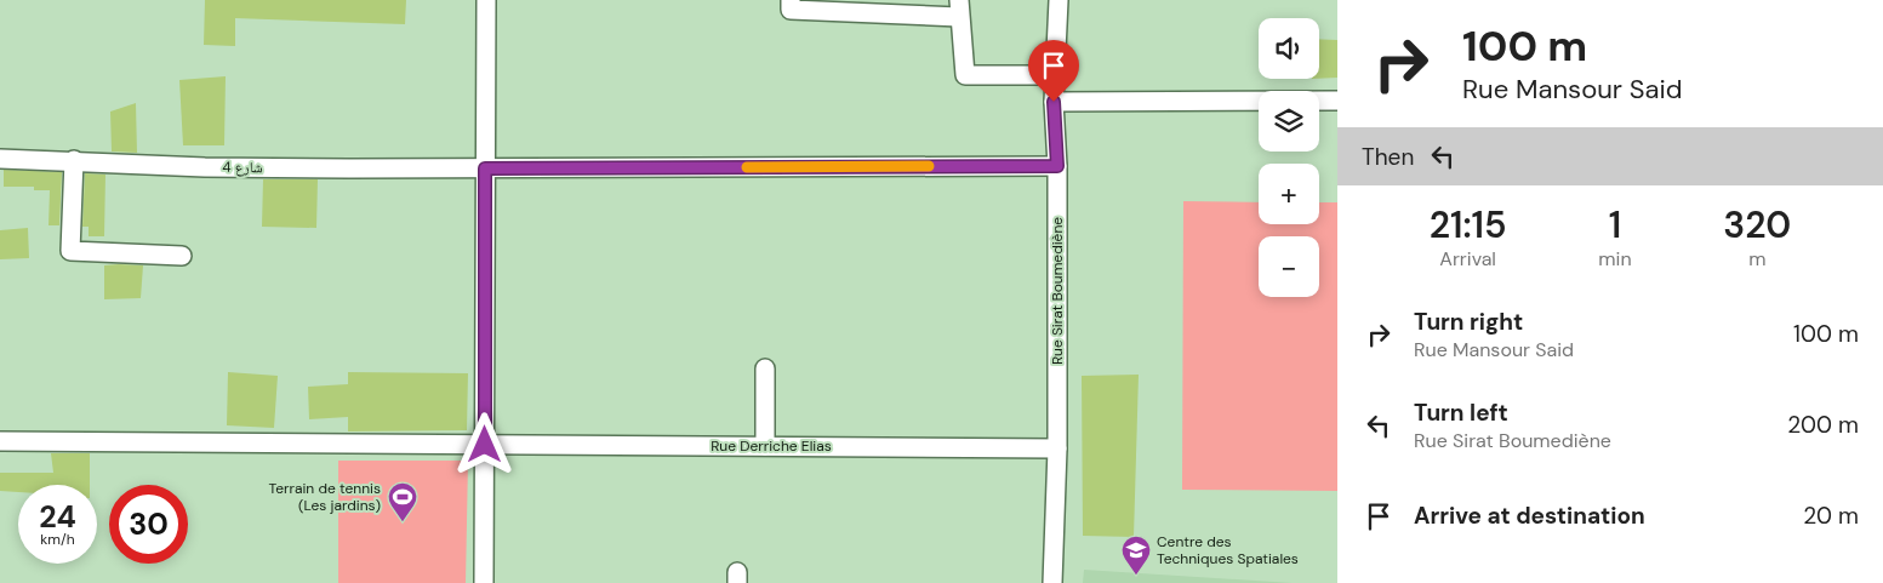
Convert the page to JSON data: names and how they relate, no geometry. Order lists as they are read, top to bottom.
{
  "streets": {
    "street": ["شارع 4", "Rue Sirat Boumediène", "Rue Derriche Elias"]
  },
  "crossings": [
    ["شارع 4", "Rue Sirat Boumediène"],
    ["Rue Sirat Boumediène", "Rue Derriche Elias"]
  ],
  "places": {
    "sports": ["Terrain de tennis (Les jardins)"],
    "school or university": ["Centre des Techniques Spatiales"]
  },
  "page": {
    "turn": ["100 m", "Rue Mansour Said"],
    "map_buttons": ["+", "−"],
    "then": "Then",
    "eta": [
      "21:15",
      "Arrival",
      "1",
      "min",
      "320",
      "m"
    ],
    "list": [
      {
        "name": "Turn right",
        "note": "Rue Mansour Said",
        "value": "100 m"
      },
      {
        "name": "Turn left",
        "note": "Rue Sirat Boumediène",
        "value": "200 m"
      },
      {
        "name": "Arrive at destination",
        "value": "20 m"
      }
    ],
    "speed": "24 km/h",
    "limit": "30"
  }
}
